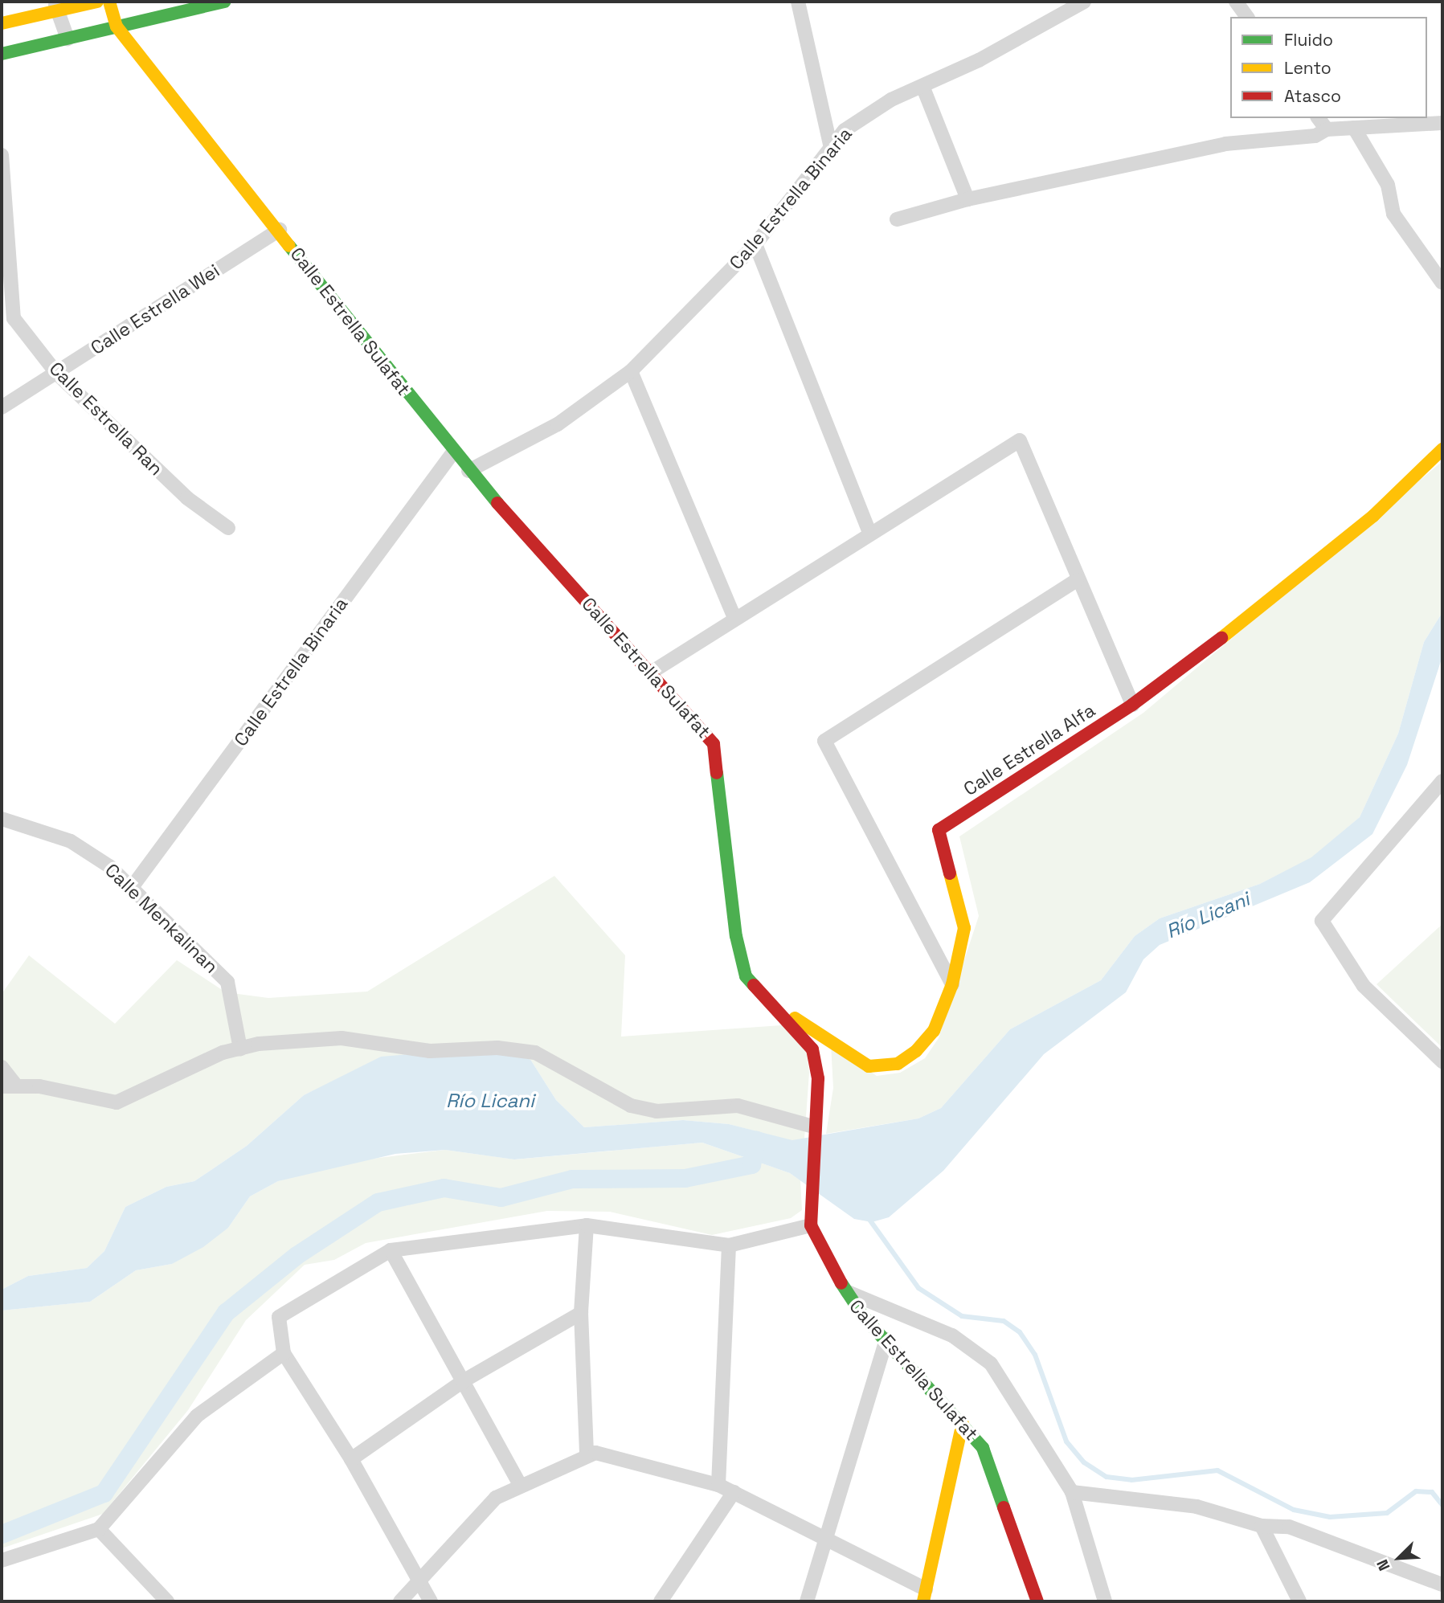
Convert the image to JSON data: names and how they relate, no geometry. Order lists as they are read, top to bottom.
{
  "streets": {
    "street": [
      "Calle Estrella Binaria",
      "Calle Estrella Wei",
      "Calle Estrella Sulafat",
      "Calle Estrella Ran",
      "Calle Estrella Alfa",
      "Calle Menkalinan"
    ]
  },
  "crossings": [
    ["Calle Estrella Binaria", "Calle Estrella Sulafat"],
    ["Calle Estrella Binaria", "Calle Menkalinan"],
    ["Calle Estrella Wei", "Calle Estrella Sulafat"],
    ["Calle Estrella Wei", "Calle Estrella Ran"],
    ["Calle Estrella Sulafat", "Calle Estrella Alfa"]
  ],
  "water": ["Río Licani"],
  "legend": ["Fluido", "Lento", "Atasco"],
  "north": "bottom left"
}
